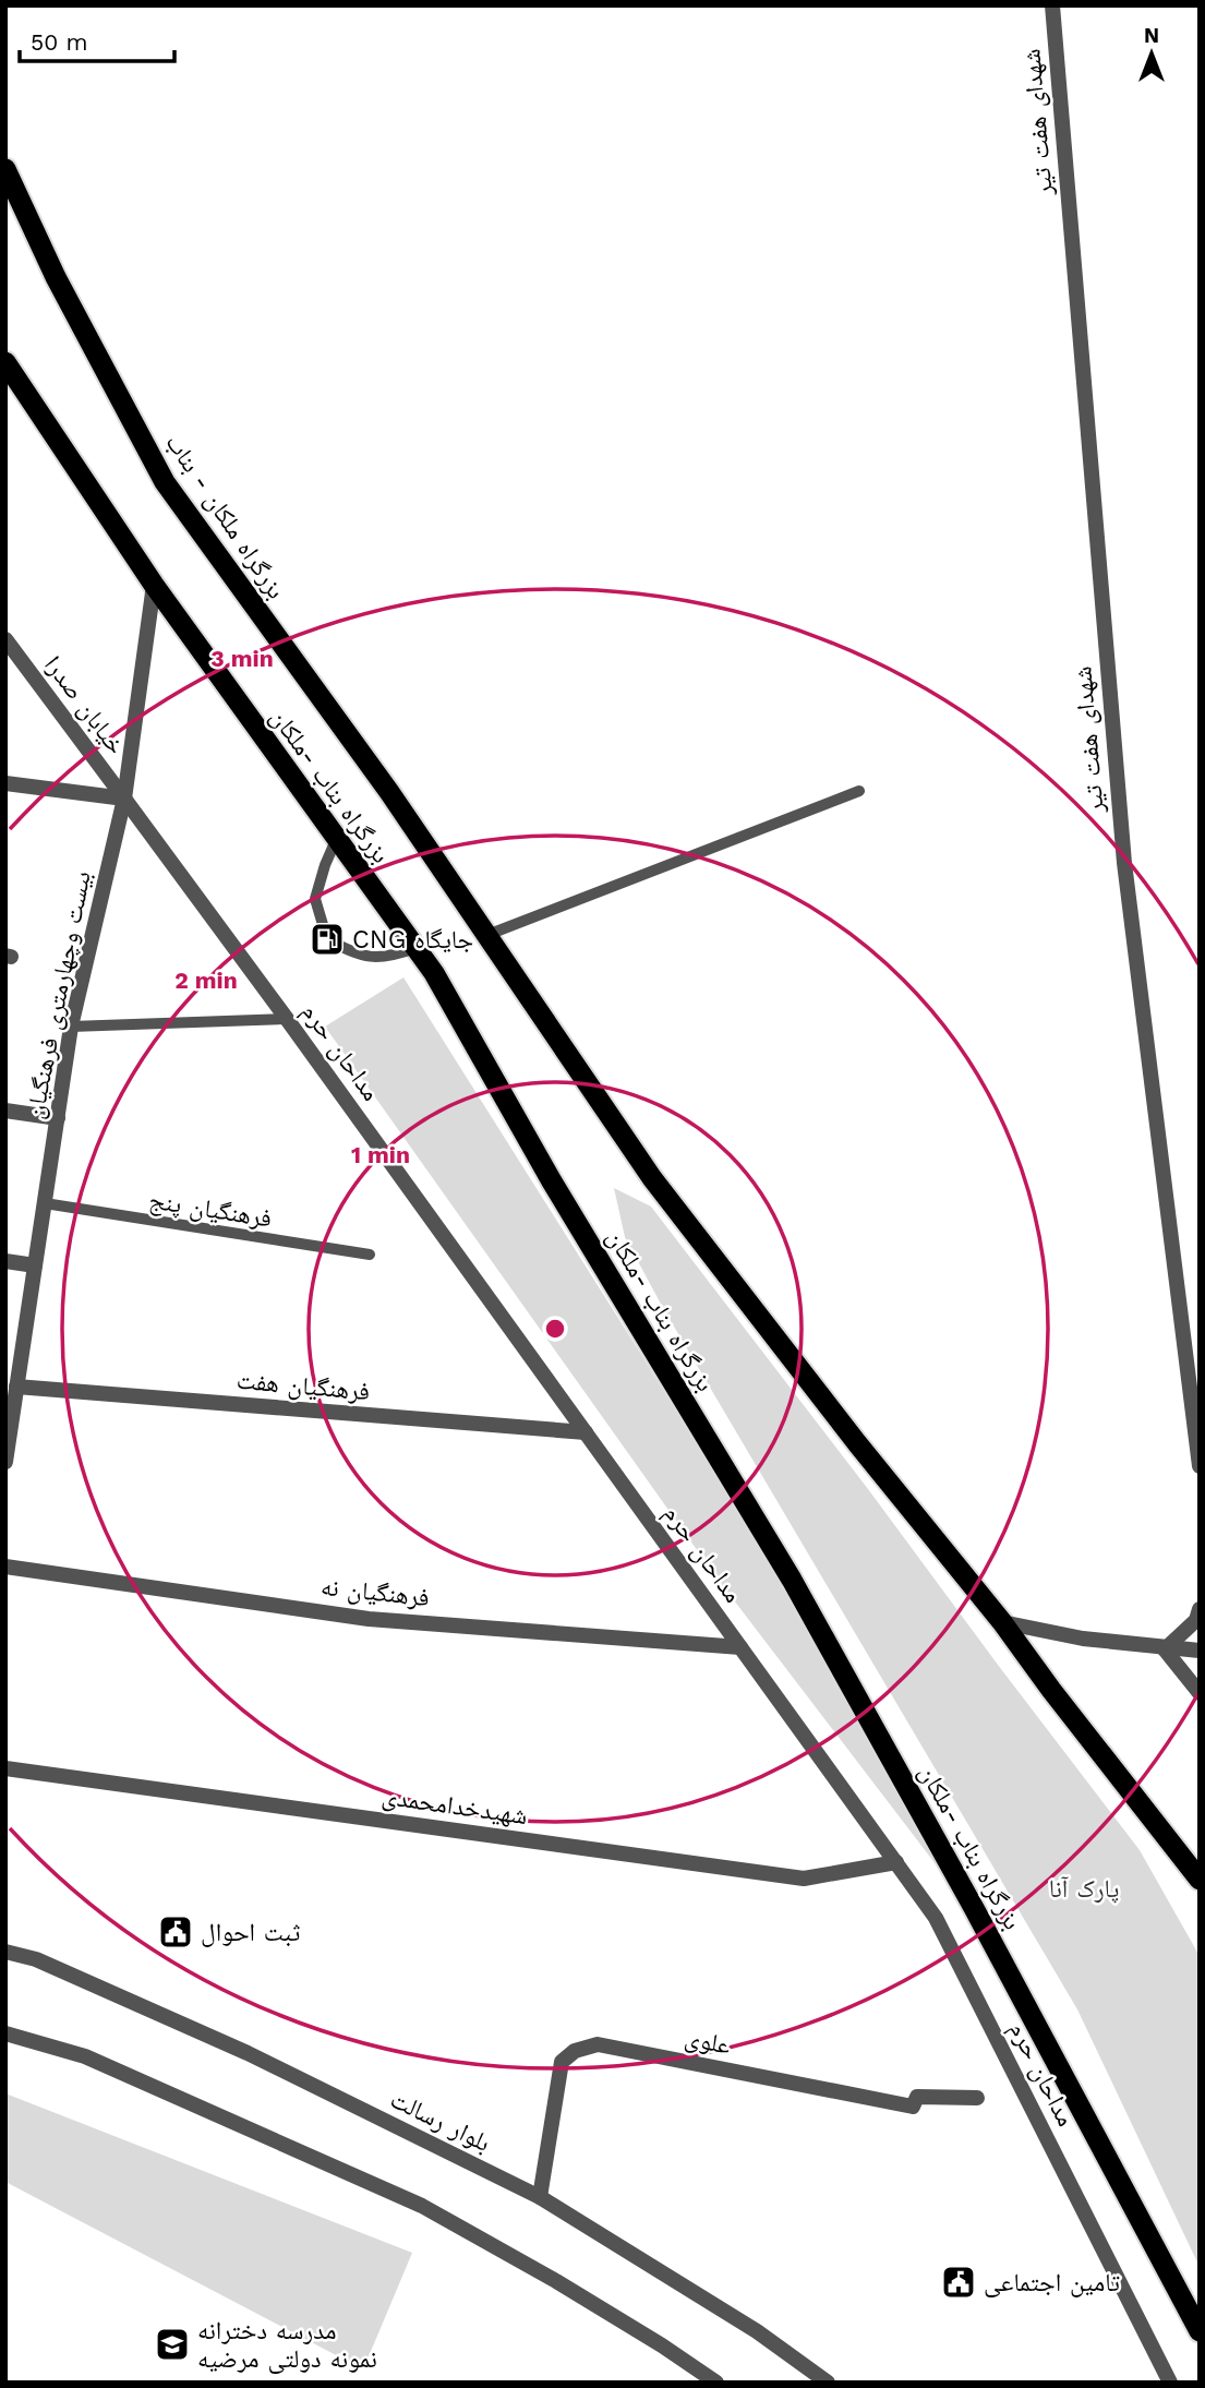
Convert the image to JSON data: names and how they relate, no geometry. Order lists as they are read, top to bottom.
{
  "streets": {
    "highway": ["بزرگراه ملکان - بناب", "بزرگراه بناب -ملکان"],
    "street": [
      "شهدای هفت تیر",
      "خیابان صدرا",
      "بیست وچهارمتری فرهنگیان",
      "مداحان حرم",
      "فرهنگیان هفت",
      "فرهنگیان نه",
      "شهیدخدامحمدی",
      "علوی",
      "بلوار رسالت"
    ],
    "lane": ["فرهنگیان پنج"]
  },
  "crossings": [
    ["بزرگراه ملکان - بناب", "بزرگراه بناب -ملکان"],
    ["خیابان صدرا", "بیست وچهارمتری فرهنگیان"],
    ["خیابان صدرا", "مداحان حرم"],
    ["بزرگراه بناب -ملکان", "بیست وچهارمتری فرهنگیان"],
    ["بیست وچهارمتری فرهنگیان", "مداحان حرم"],
    ["بیست وچهارمتری فرهنگیان", "فرهنگیان پنج"],
    ["بیست وچهارمتری فرهنگیان", "فرهنگیان هفت"],
    ["مداحان حرم", "فرهنگیان هفت"],
    ["مداحان حرم", "فرهنگیان نه"],
    ["مداحان حرم", "شهیدخدامحمدی"],
    ["علوی", "بلوار رسالت"]
  ],
  "parks": ["پارک آنا"],
  "places": {
    "fuel station": ["CNG جایگاه"],
    "public building": ["ثبت احوال", "تامین اجتماعی"],
    "school or university": ["مدرسه دخترانه نمونه دولتی مرضیه"]
  },
  "scale_bar": "50 m",
  "north": "top",
  "rings": ["3 min", "2 min", "1 min"]
}
